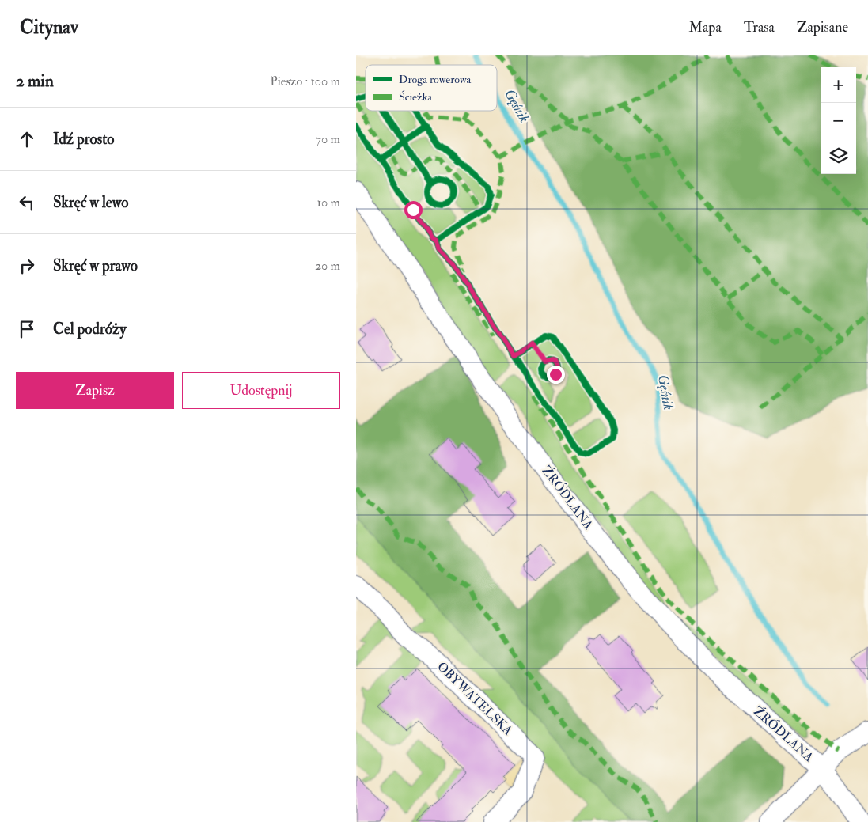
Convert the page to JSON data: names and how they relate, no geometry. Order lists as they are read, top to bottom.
{
  "streets": {
    "street": ["ŹRÓDLANA", "OBYWATELSKA"]
  },
  "water": ["Gęśnik"],
  "legend": ["Droga rowerowa", "Ścieżka"],
  "page": {
    "header": "Citynav",
    "nav": ["Mapa", "Trasa", "Zapisane"],
    "heading": ["2 min", "Pieszo · 100 m"],
    "map_buttons": ["+", "−"],
    "list": [
      ["Idź prosto", "70 m"],
      ["Skręć w lewo", "10 m"],
      ["Skręć w prawo", "20 m"],
      "Cel podróży"
    ],
    "buttons": ["Zapisz", "Udostępnij"]
  }
}
